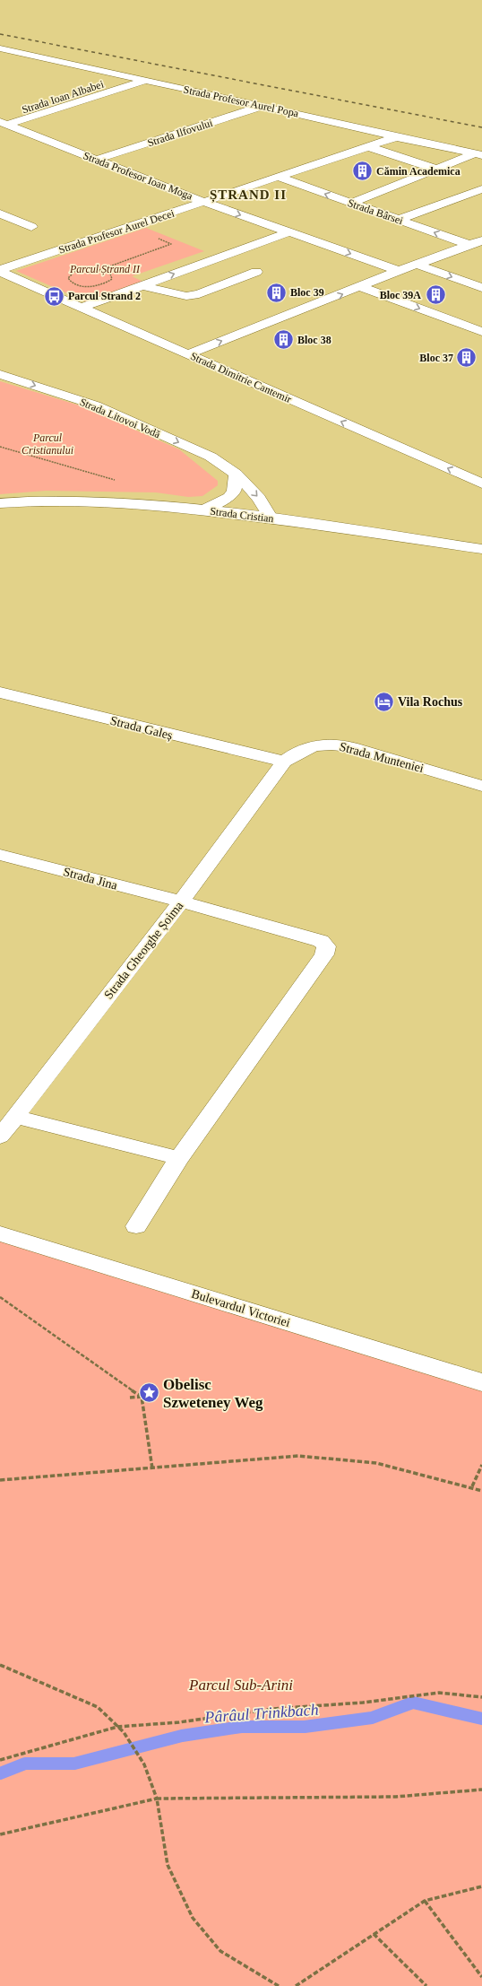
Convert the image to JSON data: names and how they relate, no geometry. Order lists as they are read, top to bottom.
{
  "streets": {
    "street": [
      "Strada Ioan Albabei",
      "Strada Profesor Aurel Popa",
      "Strada Ilfovului",
      "Strada Profesor Ioan Moga",
      "Strada Bârsei",
      "Strada Profesor Aurel Decei",
      "Strada Dimitrie Cantemir",
      "Strada Litovoi Vodă",
      "Strada Cristian",
      "Strada Galeș",
      "Strada Munteniei",
      "Strada Jina",
      "Strada Gheorghe Șoima",
      "Bulevardul Victoriei"
    ]
  },
  "crossings": [
    ["Strada Ioan Albabei", "Strada Profesor Aurel Popa"],
    ["Strada Ioan Albabei", "Strada Profesor Ioan Moga"],
    ["Strada Profesor Aurel Popa", "Strada Ilfovului"],
    ["Strada Profesor Aurel Popa", "Strada Profesor Aurel Decei"],
    ["Strada Ilfovului", "Strada Profesor Ioan Moga"],
    ["Strada Profesor Ioan Moga", "Strada Profesor Aurel Decei"],
    ["Strada Bârsei", "Strada Profesor Aurel Decei"],
    ["Strada Profesor Aurel Decei", "Strada Dimitrie Cantemir"],
    ["Strada Litovoi Vodă", "Strada Cristian"],
    ["Strada Galeș", "Strada Munteniei"],
    ["Strada Galeș", "Strada Gheorghe Șoima"],
    ["Strada Munteniei", "Strada Gheorghe Șoima"],
    ["Strada Jina", "Strada Gheorghe Șoima"]
  ],
  "one_way": ["Strada Litovoi Vodă"],
  "districts": ["ȘTRAND II"],
  "water": ["Pârâul Trinkbach"],
  "parks": ["Parcul Ștrand II", "Parcul Cristianului", "Parcul Sub-Arini"],
  "places": {
    "building": [
      "Cămin Academica",
      "Bloc 39",
      "Bloc 39A",
      "Bloc 38",
      "Bloc 37"
    ],
    "bus stop": ["Parcul Strand 2"],
    "hotel": ["Vila Rochus"],
    "place": ["Obelisc Szweteney Weg"]
  }
}
